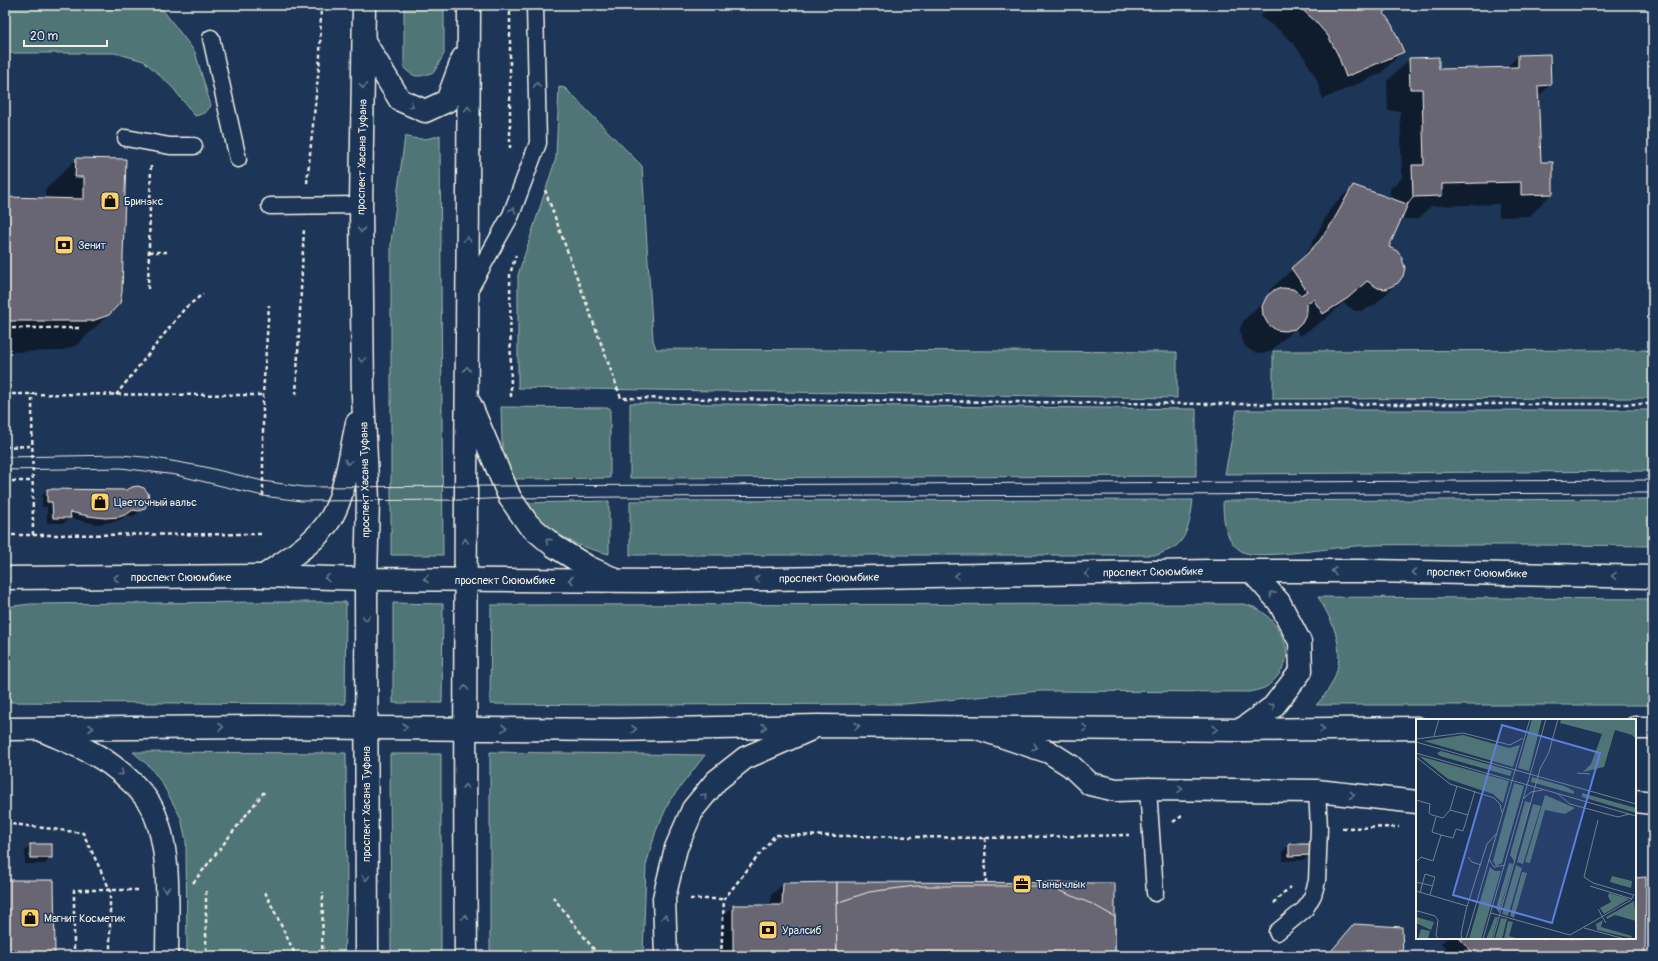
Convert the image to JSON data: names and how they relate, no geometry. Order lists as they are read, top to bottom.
{
  "streets": {
    "main road": ["проспект Хасана Туфана", "проспект Сююмбике"]
  },
  "crossings": [
    ["проспект Хасана Туфана", "проспект Сююмбике"]
  ],
  "places": {
    "shop": ["Бринэкс", "Цветочный вальс", "Магнит Косметик"],
    "bank": ["Зенит", "Уралсиб"],
    "office": ["Тынычлык"]
  },
  "scale_bar": "20 m"
}
